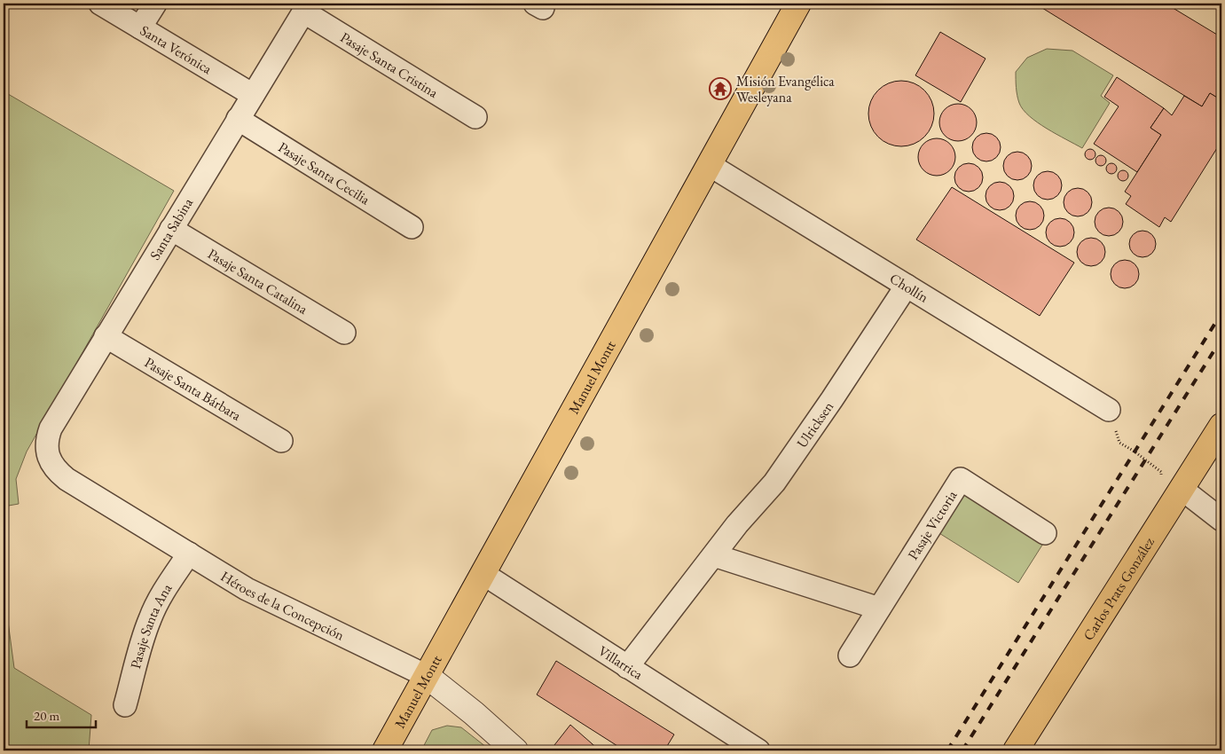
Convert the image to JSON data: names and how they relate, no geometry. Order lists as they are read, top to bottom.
{
  "streets": {
    "main road": ["Manuel Montt", "Carlos Prats González"],
    "street": [
      "Santa Verónica",
      "Pasaje Santa Cristina",
      "Pasaje Santa Cecilia",
      "Santa Sabina",
      "Pasaje Santa Catalina",
      "Chollín",
      "Pasaje Santa Bárbara",
      "Ulricksen",
      "Pasaje Victoria",
      "Héroes de la Concepción",
      "Pasaje Santa Ana",
      "Villarrica"
    ]
  },
  "crossings": [
    ["Santa Verónica", "Santa Sabina"],
    ["Pasaje Santa Cristina", "Santa Sabina"],
    ["Pasaje Santa Cecilia", "Santa Sabina"],
    ["Santa Sabina", "Pasaje Santa Catalina"],
    ["Santa Sabina", "Pasaje Santa Bárbara"],
    ["Santa Sabina", "Héroes de la Concepción"],
    ["Chollín", "Manuel Montt"],
    ["Chollín", "Ulricksen"],
    ["Manuel Montt", "Héroes de la Concepción"],
    ["Manuel Montt", "Villarrica"],
    ["Ulricksen", "Villarrica"],
    ["Héroes de la Concepción", "Pasaje Santa Ana"]
  ],
  "places": {
    "temple": ["Misión Evangélica Wesleyana"]
  },
  "scale_bar": "20 m"
}
